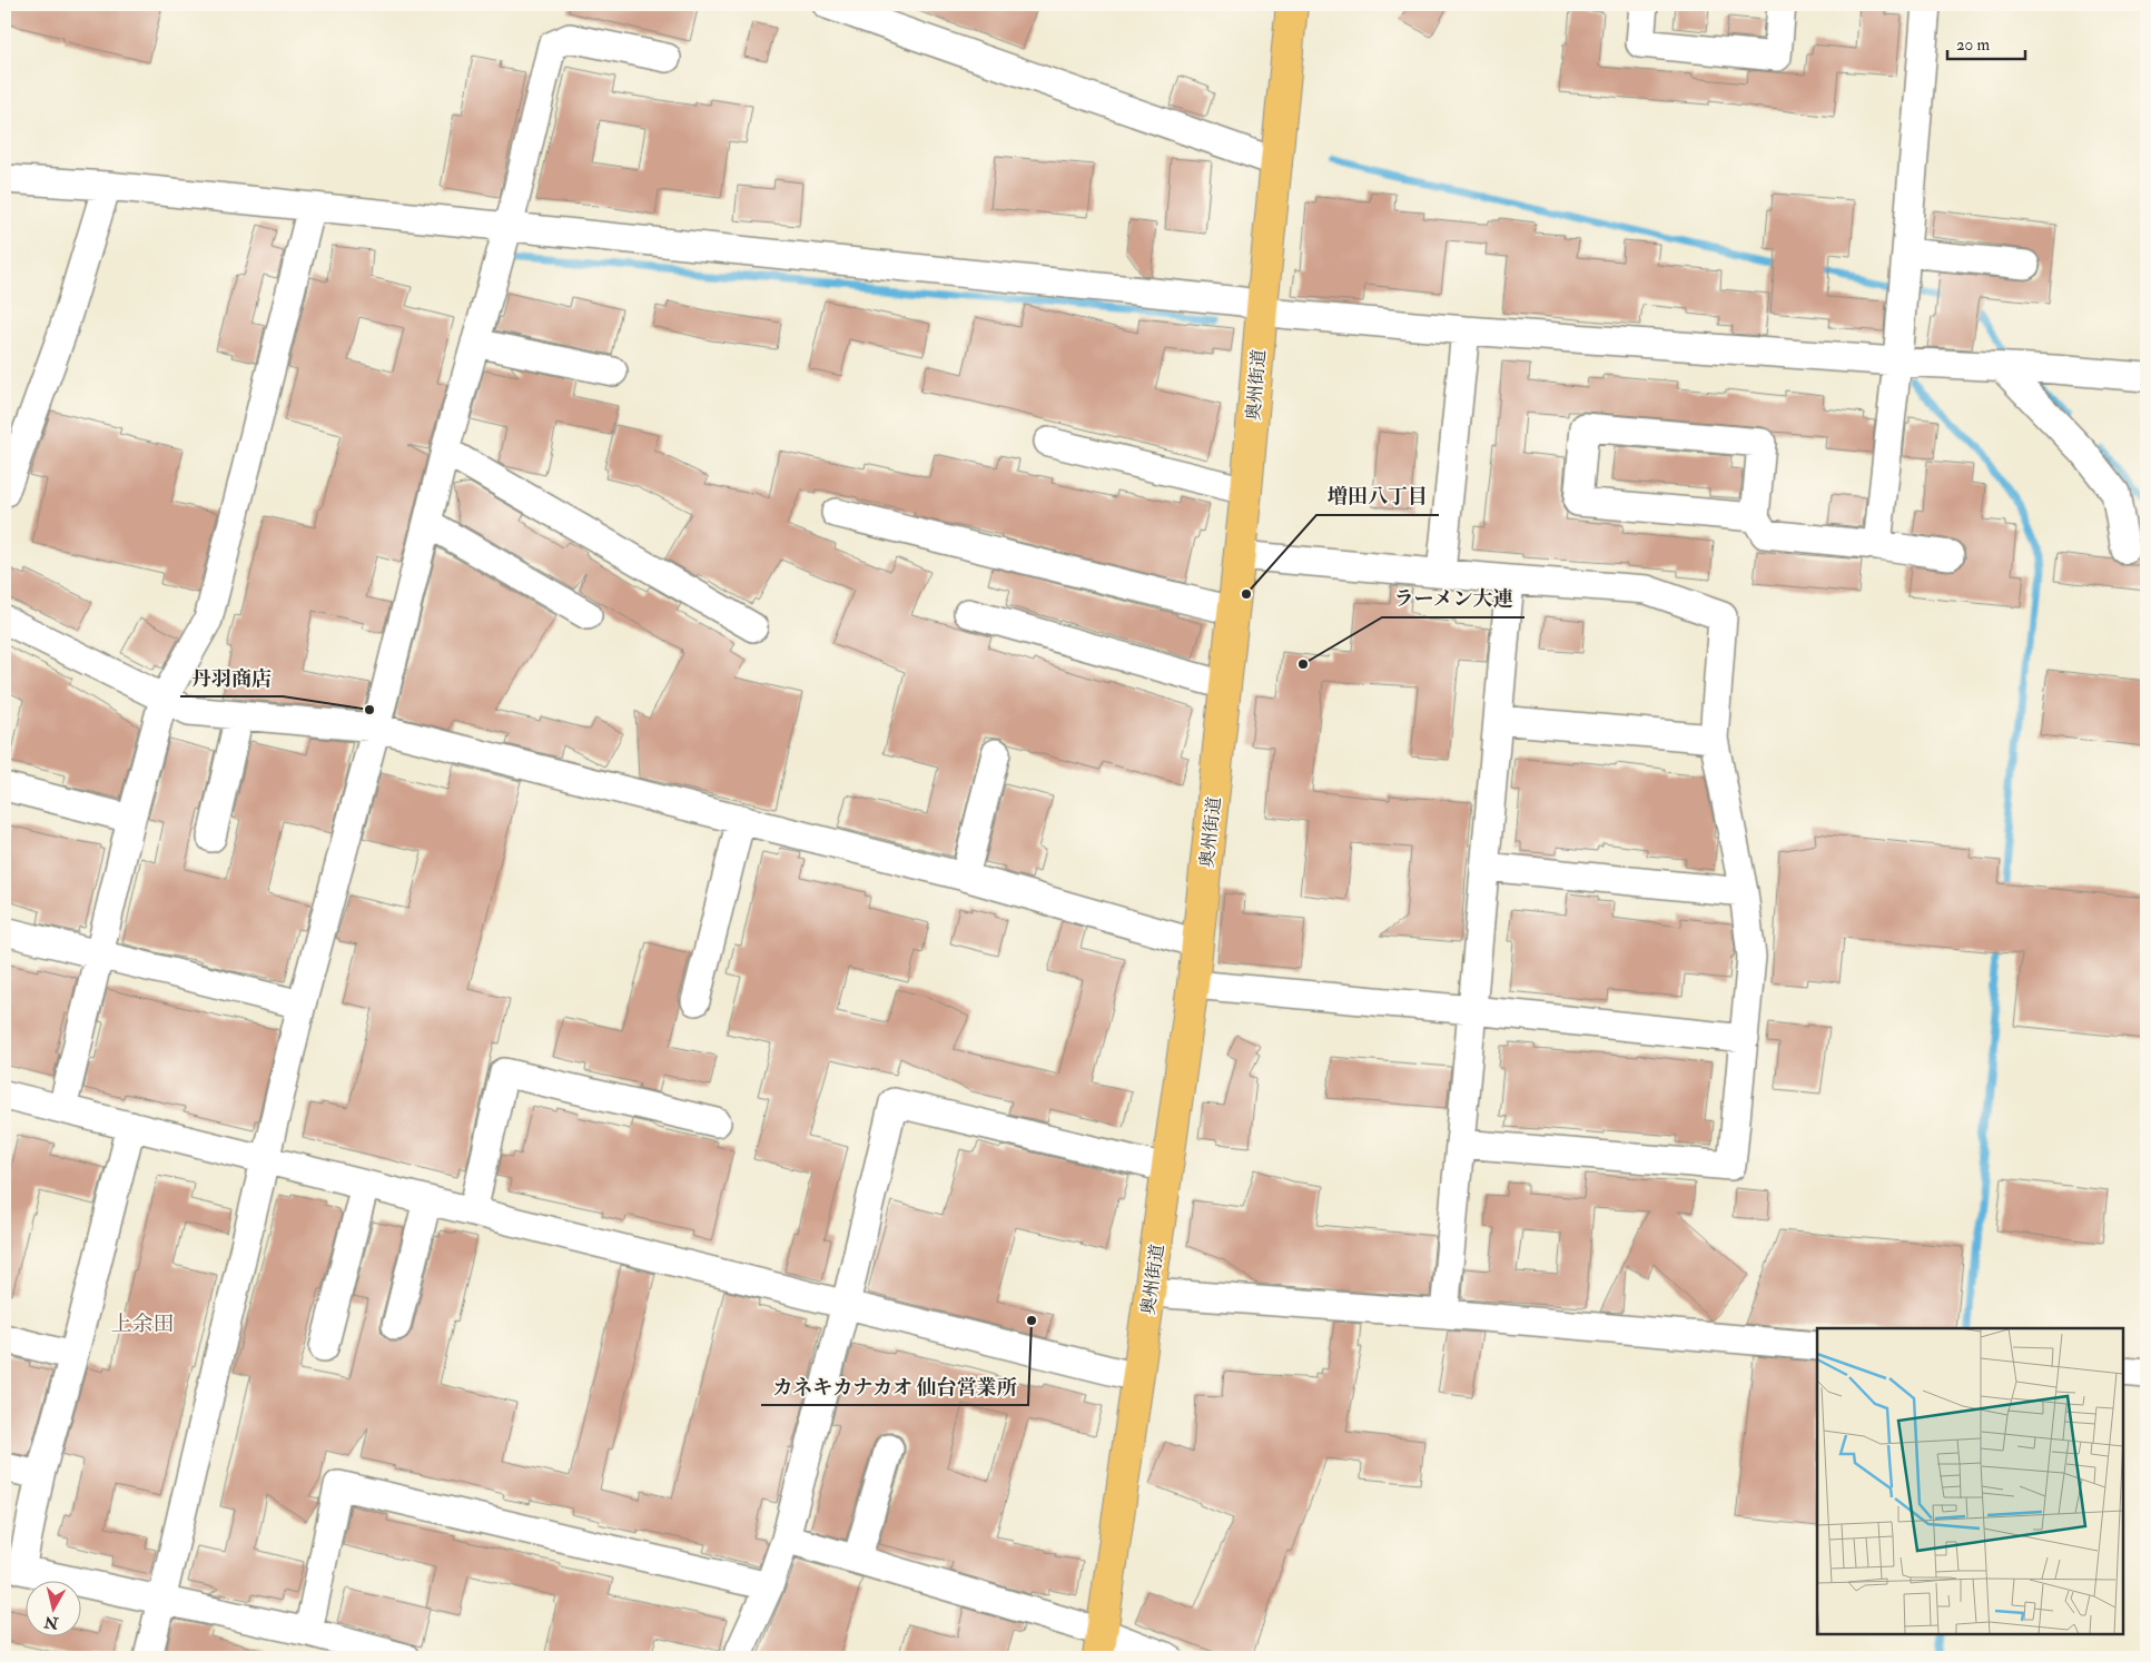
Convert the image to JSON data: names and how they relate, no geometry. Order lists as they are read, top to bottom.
{
  "streets": {
    "main road": ["奥州街道"]
  },
  "districts": ["上余田"],
  "places": [
    "増田八丁目",
    "ラーメン大連",
    "丹羽商店",
    "カネキカナカオ 仙台営業所"
  ],
  "scale_bar": "20 m",
  "north": "bottom"
}
